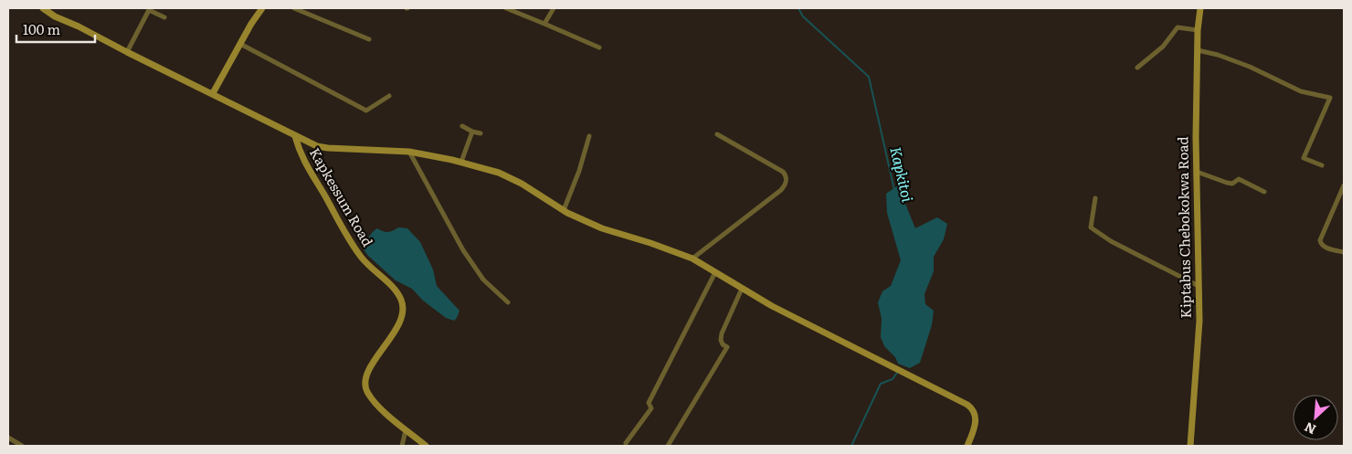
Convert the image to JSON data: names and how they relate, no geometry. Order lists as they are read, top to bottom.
{
  "streets": {
    "street": ["Kapkessum Road", "Kiptabus Chebokokwa Road"]
  },
  "water": ["Kapkitoi"],
  "scale_bar": "100 m",
  "north": "bottom left"
}
